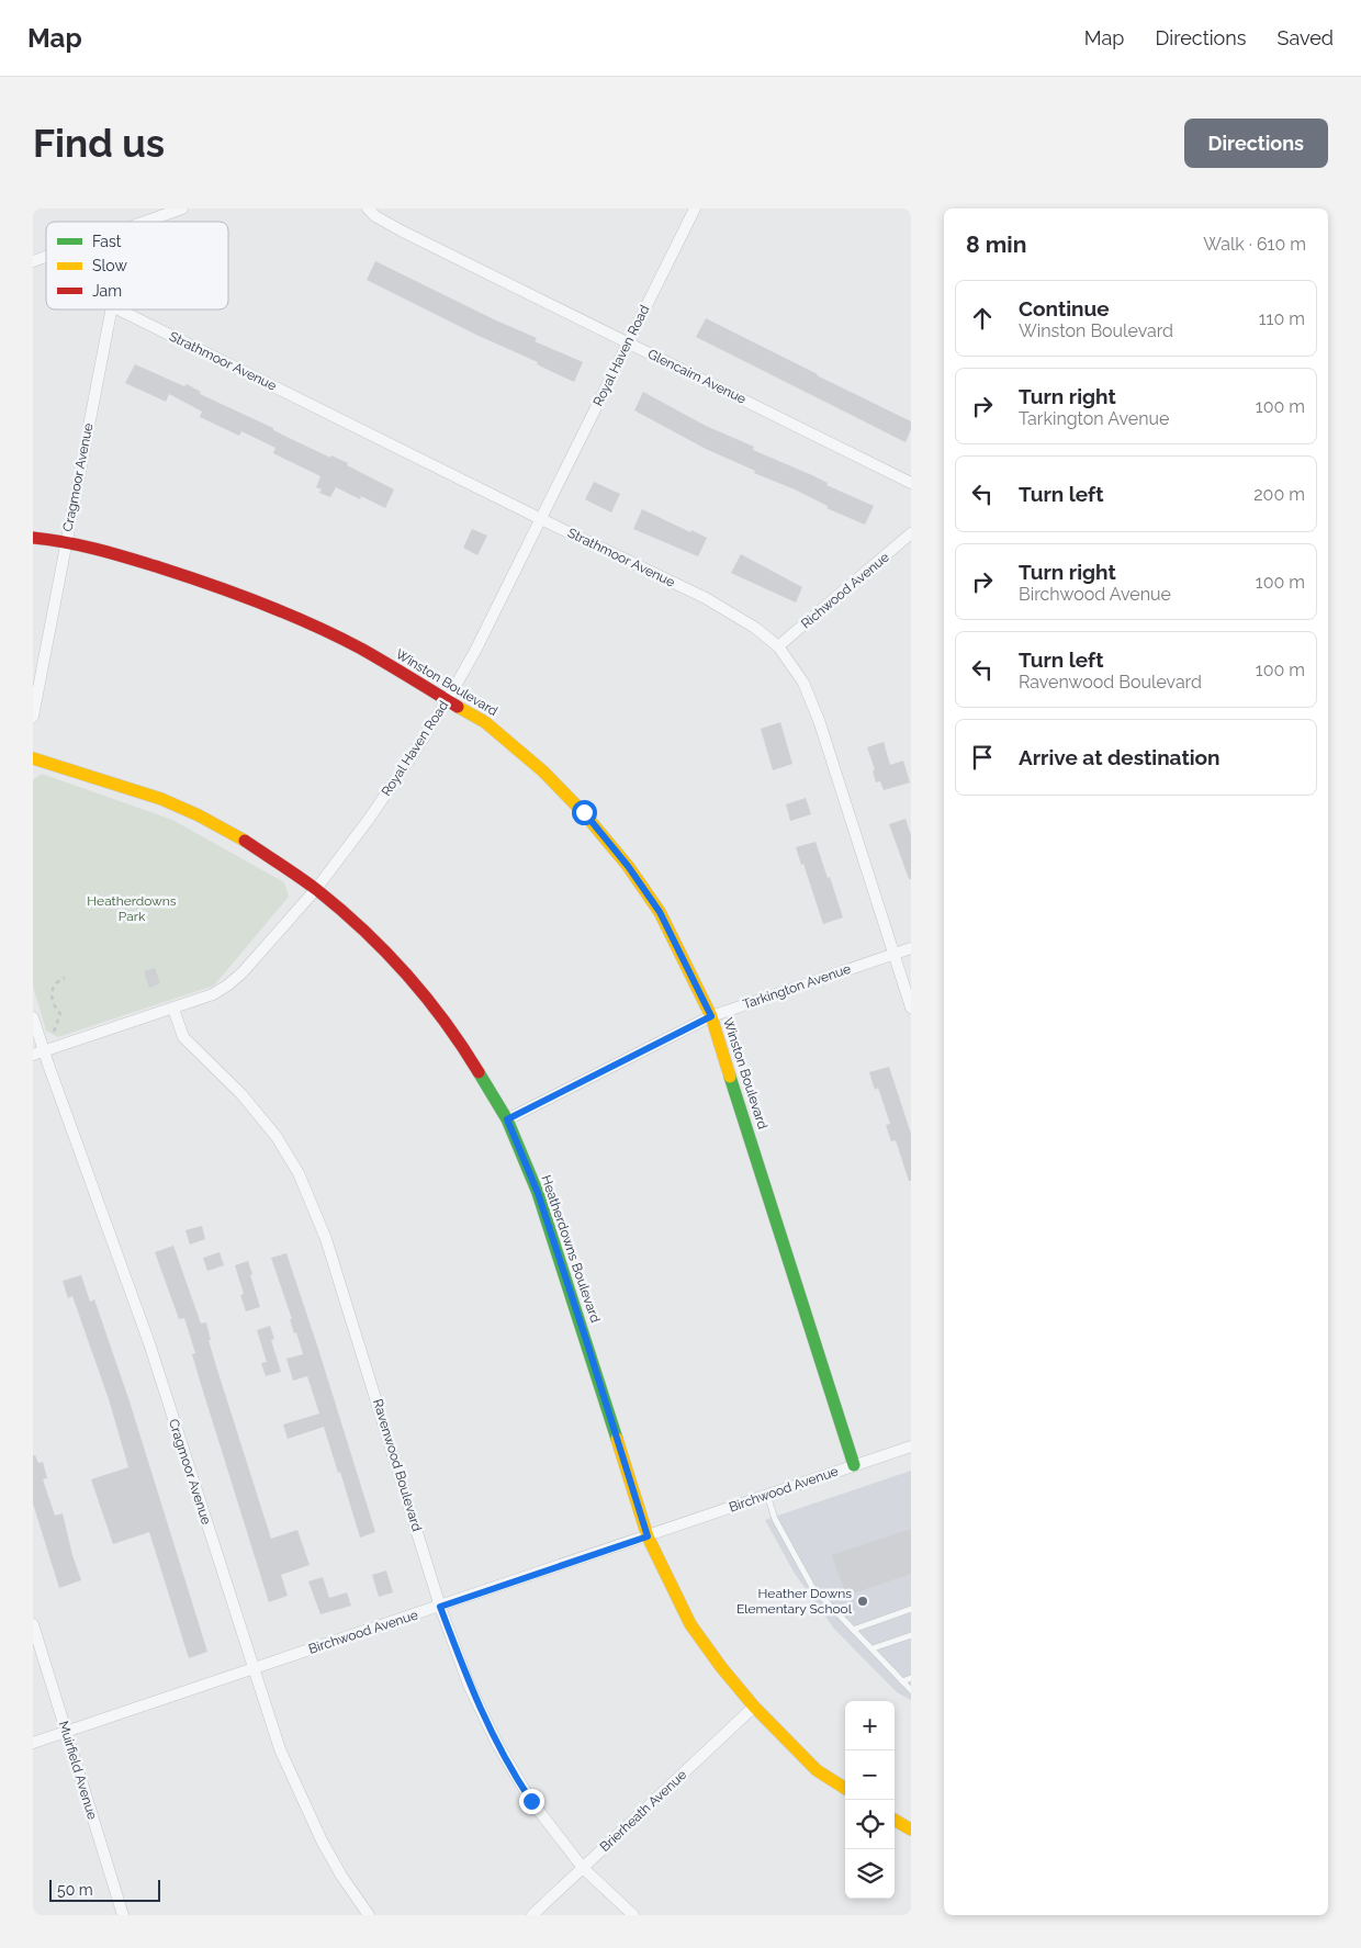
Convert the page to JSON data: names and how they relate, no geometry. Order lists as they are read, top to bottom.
{
  "streets": {
    "street": [
      "Royal Haven Road",
      "Strathmoor Avenue",
      "Glencairn Avenue",
      "Cragmoor Avenue",
      "Richwood Avenue",
      "Winston Boulevard",
      "Tarkington Avenue",
      "Heatherdowns Boulevard",
      "Ravenwood Boulevard",
      "Birchwood Avenue",
      "Muirfield Avenue",
      "Brierheath Avenue"
    ]
  },
  "crossings": [
    ["Royal Haven Road", "Strathmoor Avenue"],
    ["Royal Haven Road", "Glencairn Avenue"],
    ["Royal Haven Road", "Cragmoor Avenue"],
    ["Royal Haven Road", "Winston Boulevard"],
    ["Royal Haven Road", "Heatherdowns Boulevard"],
    ["Royal Haven Road", "Ravenwood Boulevard"],
    ["Strathmoor Avenue", "Richwood Avenue"],
    ["Strathmoor Avenue", "Tarkington Avenue"],
    ["Cragmoor Avenue", "Winston Boulevard"],
    ["Cragmoor Avenue", "Birchwood Avenue"],
    ["Winston Boulevard", "Tarkington Avenue"],
    ["Winston Boulevard", "Birchwood Avenue"],
    ["Tarkington Avenue", "Heatherdowns Boulevard"],
    ["Heatherdowns Boulevard", "Birchwood Avenue"],
    ["Heatherdowns Boulevard", "Brierheath Avenue"],
    ["Ravenwood Boulevard", "Birchwood Avenue"],
    ["Ravenwood Boulevard", "Brierheath Avenue"],
    ["Birchwood Avenue", "Muirfield Avenue"]
  ],
  "parks": ["Heatherdowns Park"],
  "places": ["Heather Downs Elementary School"],
  "legend": ["Fast", "Slow", "Jam"],
  "scale_bar": "50 m",
  "page": {
    "header": "Map",
    "nav": ["Map", "Directions", "Saved"],
    "buttons": "Directions",
    "title": "Find us",
    "heading": ["8 min", "Walk · 610 m"],
    "list": [
      ["Continue", "Winston Boulevard", "110 m"],
      ["Turn right", "Tarkington Avenue", "100 m"],
      ["Turn left", "200 m"],
      ["Turn right", "Birchwood Avenue", "100 m"],
      ["Turn left", "Ravenwood Boulevard", "100 m"],
      "Arrive at destination"
    ],
    "map_buttons": ["+", "−"],
    "scale": "50 m"
  }
}
